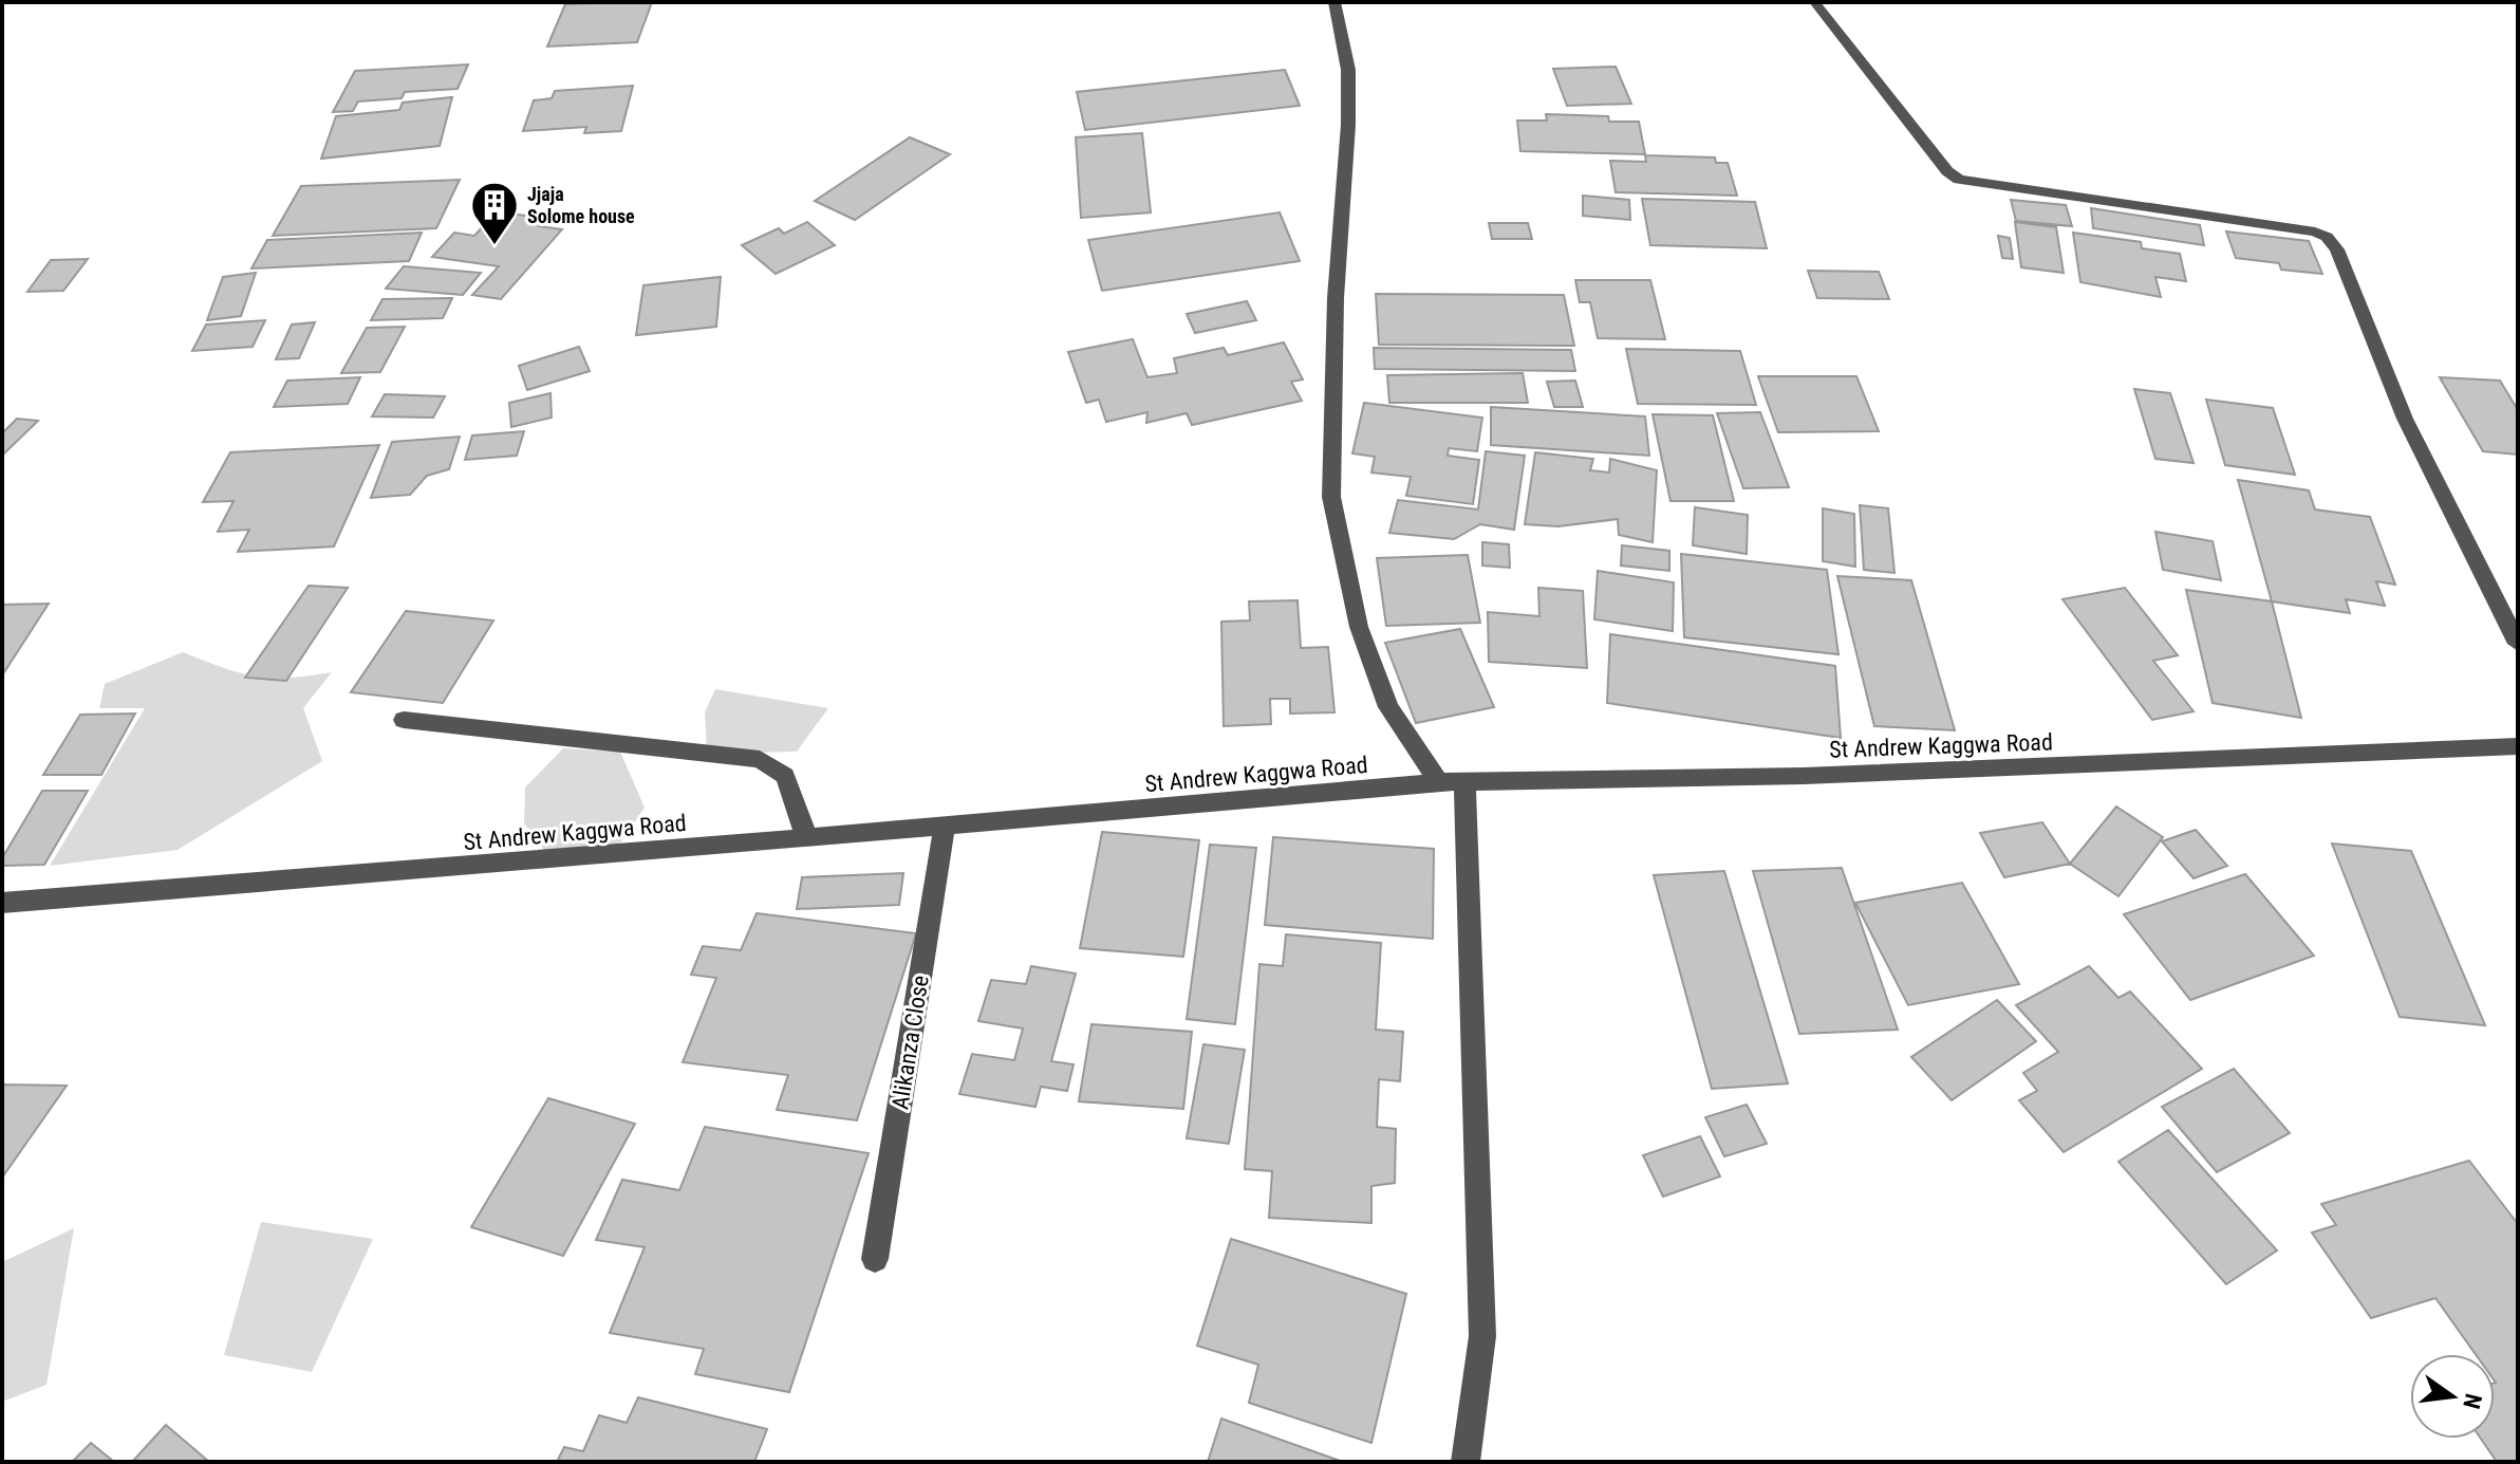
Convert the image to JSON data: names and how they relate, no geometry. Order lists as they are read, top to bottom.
{
  "streets": {
    "street": ["St Andrew Kaggwa Road", "Alikanza Close"]
  },
  "crossings": [
    ["St Andrew Kaggwa Road", "Alikanza Close"]
  ],
  "places": {
    "building": ["Jjaja Solome house"]
  },
  "north": "right"
}
